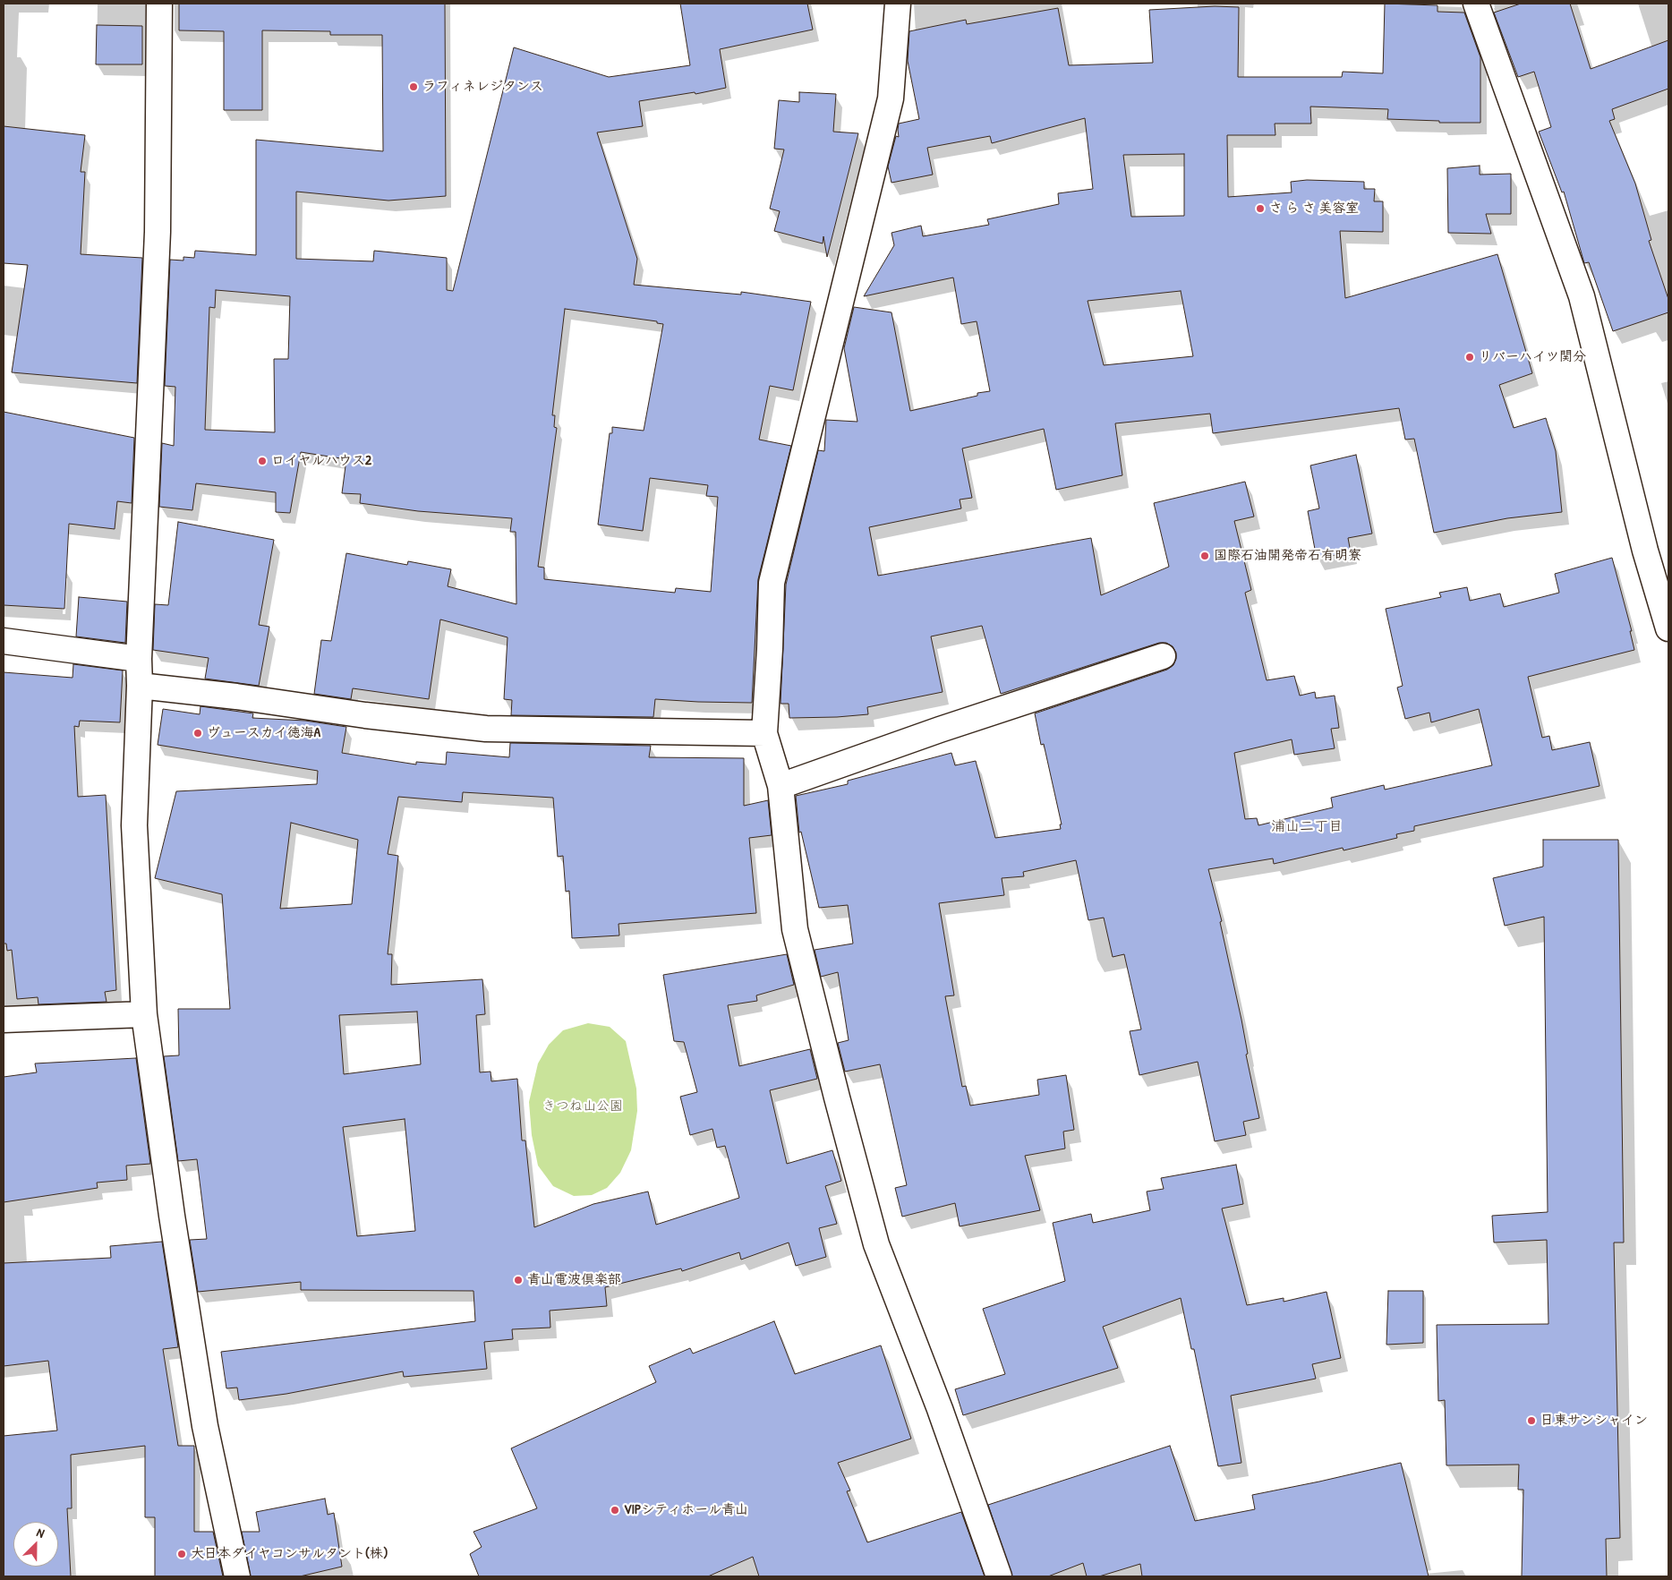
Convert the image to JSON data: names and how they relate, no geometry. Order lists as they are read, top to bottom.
{
  "districts": ["浦山二丁目"],
  "parks": ["きつね山公園"],
  "places": [
    "ラフィネレジタンス",
    "さ ら さ 美容室",
    "リバーハイツ関分",
    "ロイヤルハウス2",
    "国際石油開発帝石有明寮",
    "ヴュースカイ徳海A",
    "青山電波倶楽部",
    "日東サンシャイン",
    "VIPシティホール青山",
    "大日本ダイヤコンサルタント(株)"
  ],
  "north": "top right"
}
